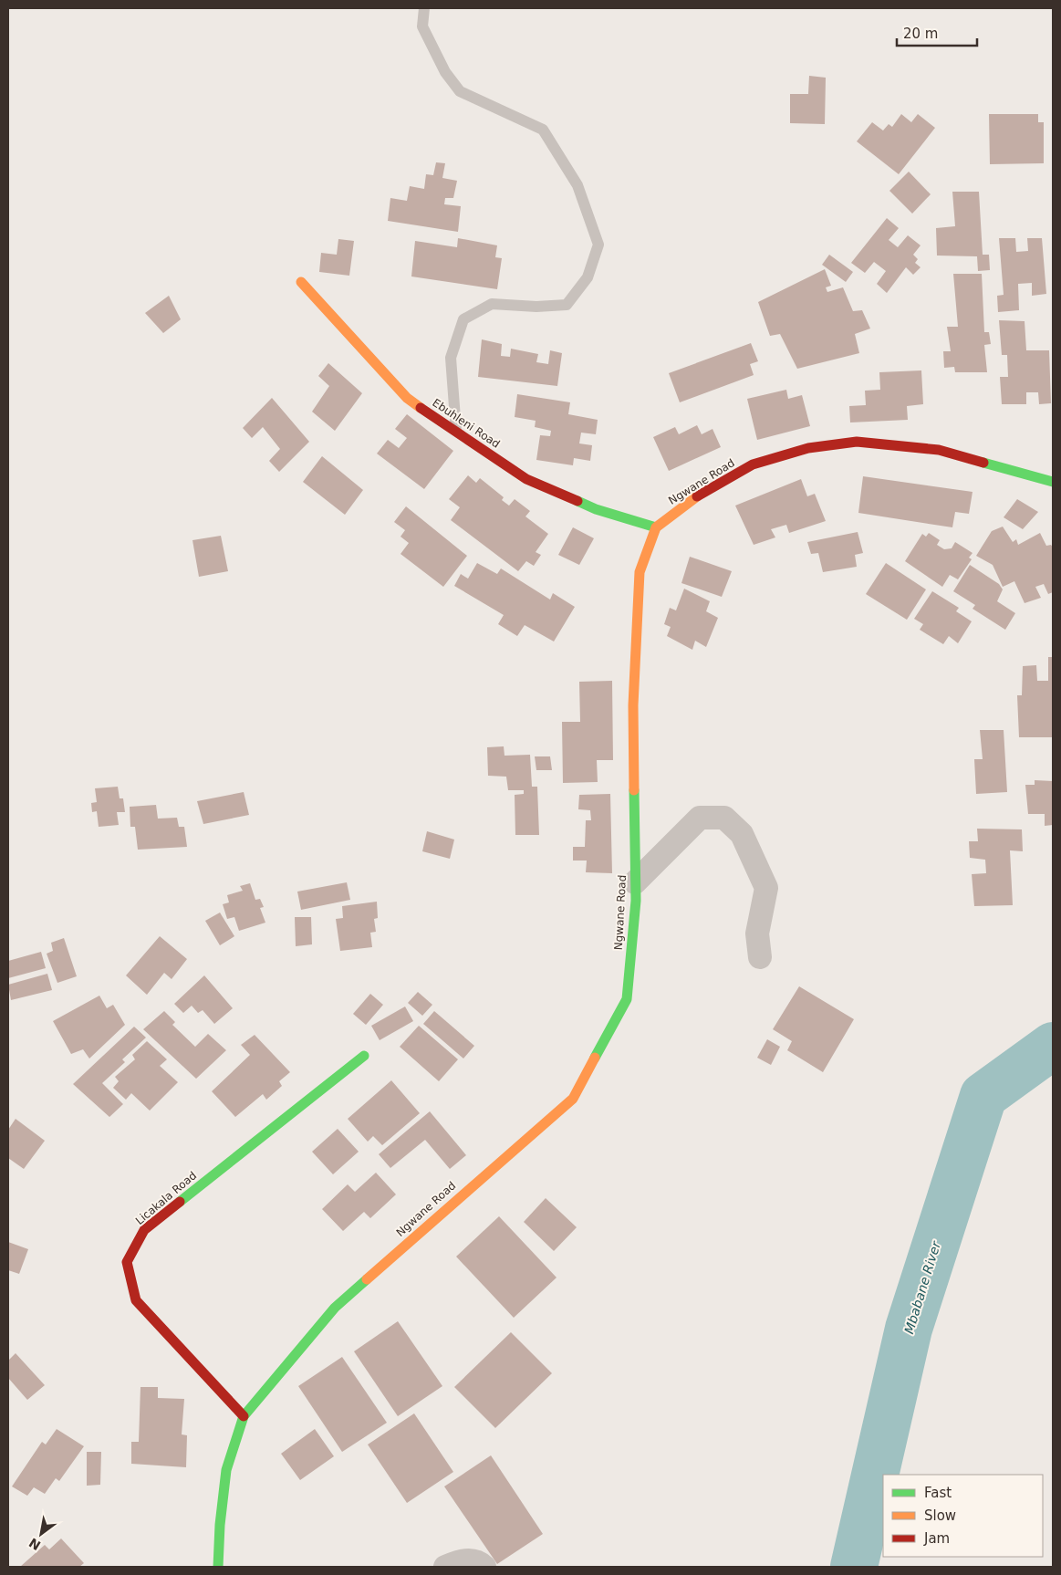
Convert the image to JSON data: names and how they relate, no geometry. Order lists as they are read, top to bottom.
{
  "streets": {
    "street": ["Ebuhleni Road", "Ngwane Road", "Licakala Road"]
  },
  "crossings": [
    ["Ebuhleni Road", "Ngwane Road"],
    ["Ngwane Road", "Licakala Road"]
  ],
  "water": ["Mbabane River"],
  "legend": ["Fast", "Slow", "Jam"],
  "scale_bar": "20 m",
  "north": "bottom left"
}
